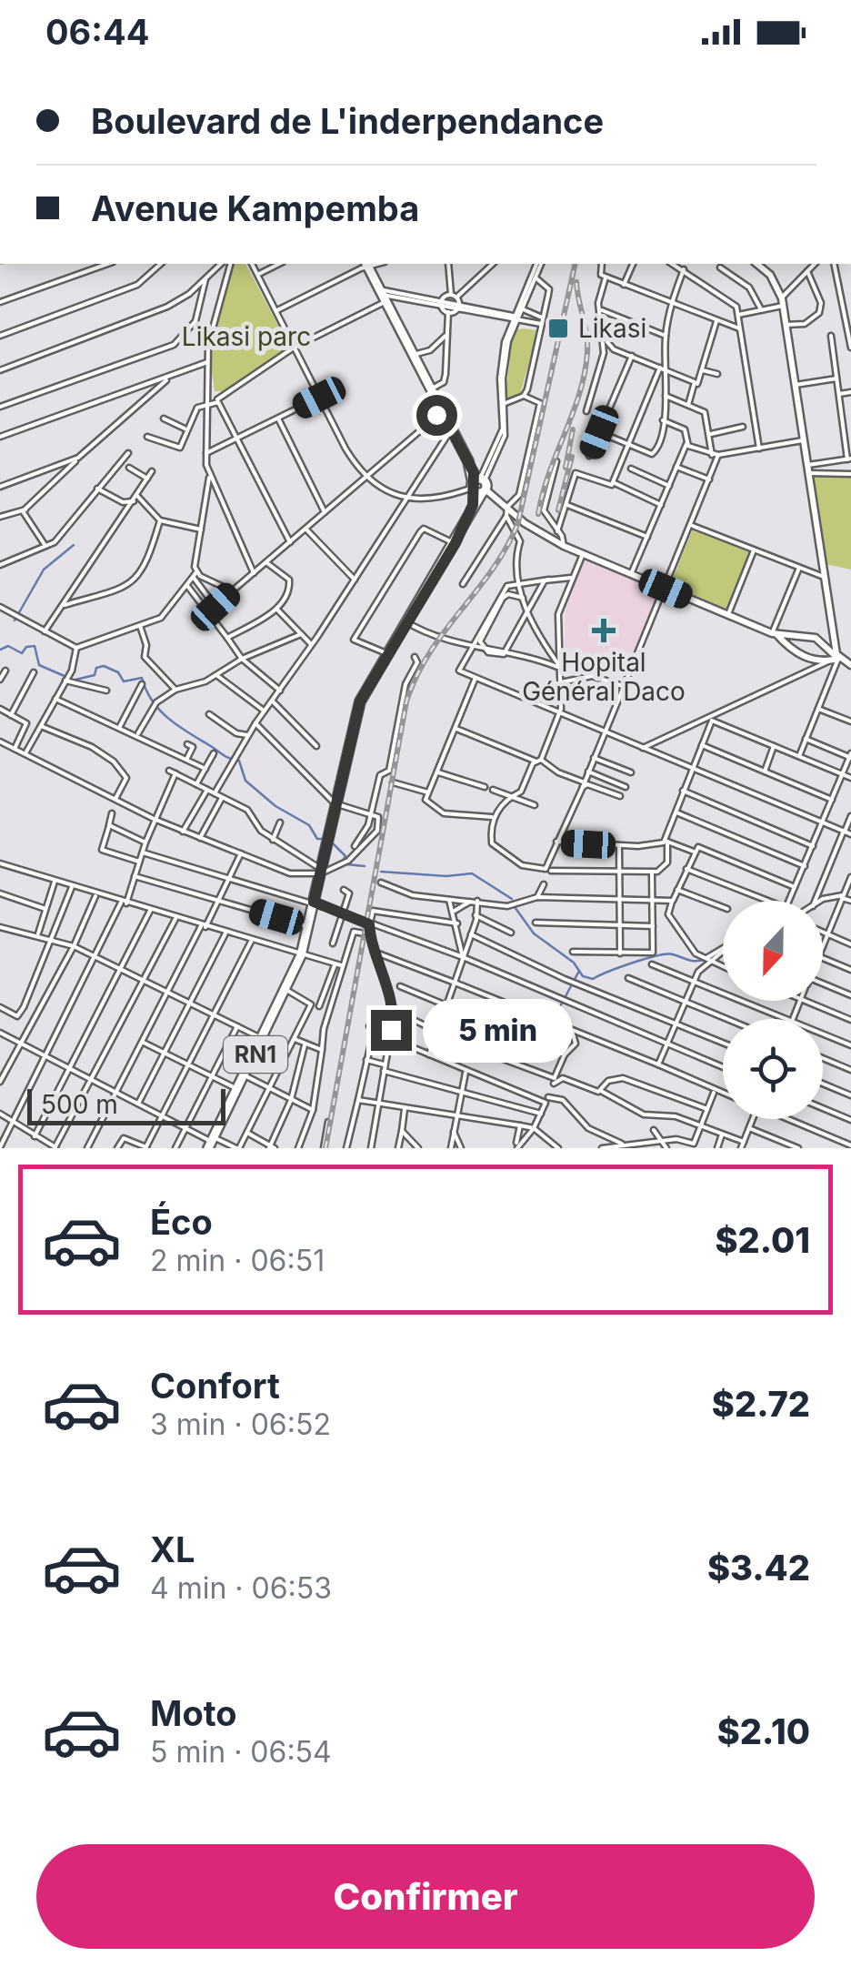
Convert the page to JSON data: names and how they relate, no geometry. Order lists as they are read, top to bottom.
{
  "streets": {
    "highway": ["RN1"]
  },
  "parks": ["Likasi parc"],
  "places": {
    "transit": ["Likasi"],
    "health": ["Hopital Général Daco"]
  },
  "scale_bar": "500 m",
  "north": "bottom",
  "page": {
    "status": "06:44",
    "banner": ["Boulevard de L'inderpendance", "Avenue Kampemba"],
    "bubble": "5 min",
    "scale": "500 m",
    "list": [
      {
        "name": "Éco",
        "note": "2 min · 06:51",
        "value": "$2.01"
      },
      {
        "name": "Confort",
        "note": "3 min · 06:52",
        "value": "$2.72"
      },
      {
        "name": "XL",
        "note": "4 min · 06:53",
        "value": "$3.42"
      },
      {
        "name": "Moto",
        "note": "5 min · 06:54",
        "value": "$2.10"
      }
    ],
    "buttons": "Confirmer"
  }
}
